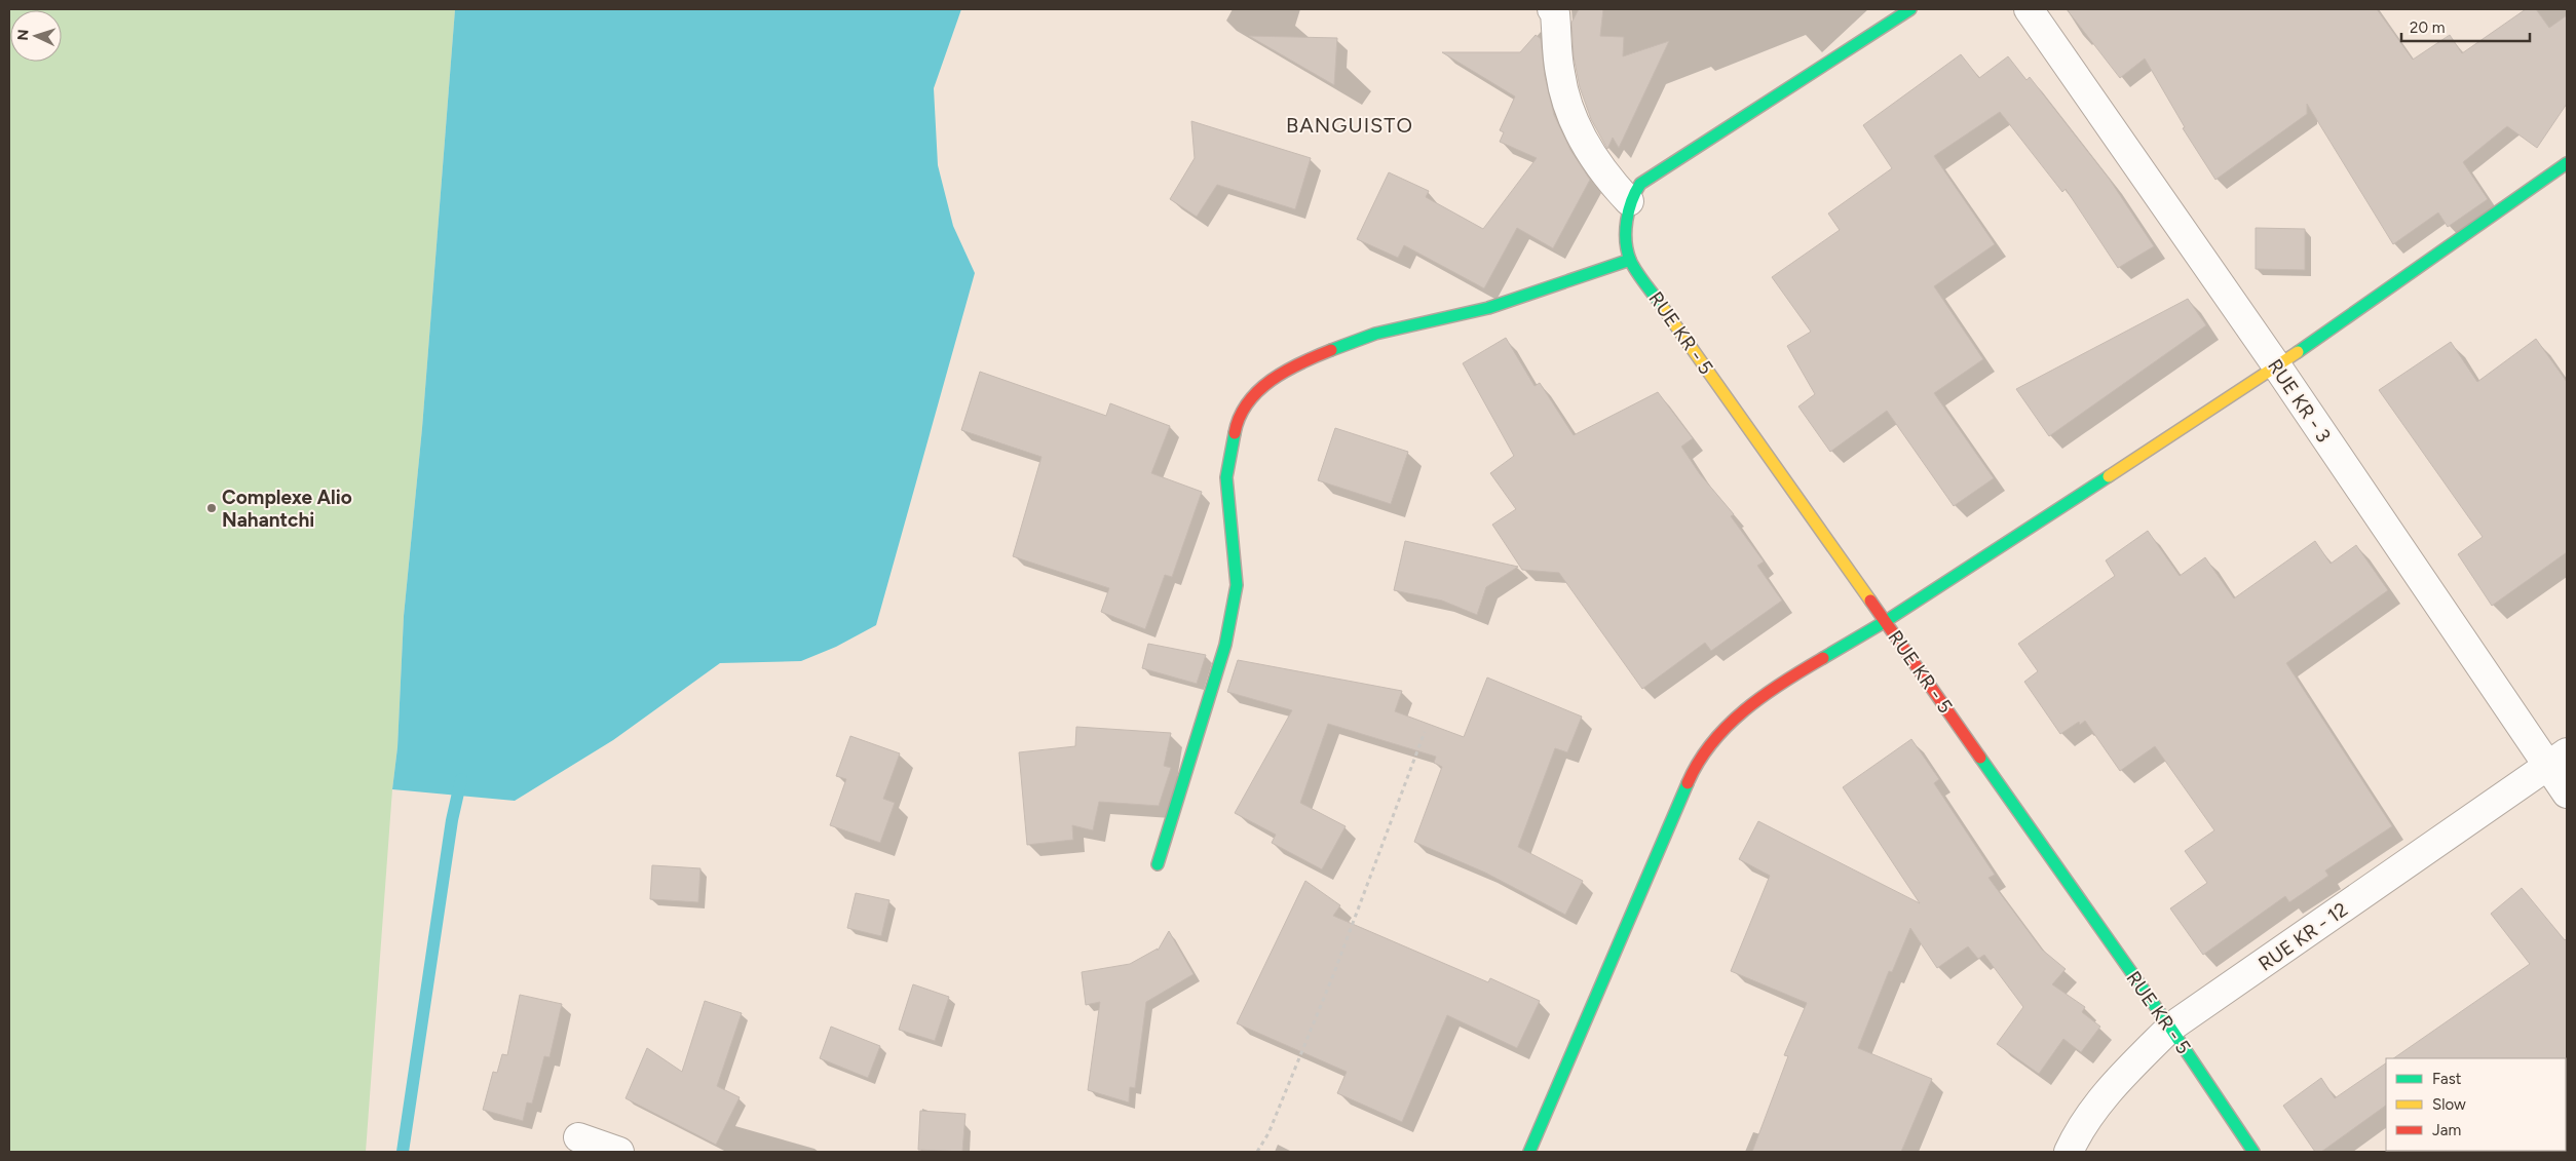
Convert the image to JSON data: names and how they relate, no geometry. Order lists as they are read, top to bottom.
{
  "streets": {
    "street": ["RUE KR - 5", "RUE KR - 3", "RUE KR - 12"]
  },
  "crossings": [
    ["RUE KR - 5", "RUE KR - 12"],
    ["RUE KR - 3", "RUE KR - 12"]
  ],
  "districts": ["BANGUISTO"],
  "places": ["Complexe Alio Nahantchi"],
  "legend": ["Fast", "Slow", "Jam"],
  "scale_bar": "20 m",
  "north": "left"
}
